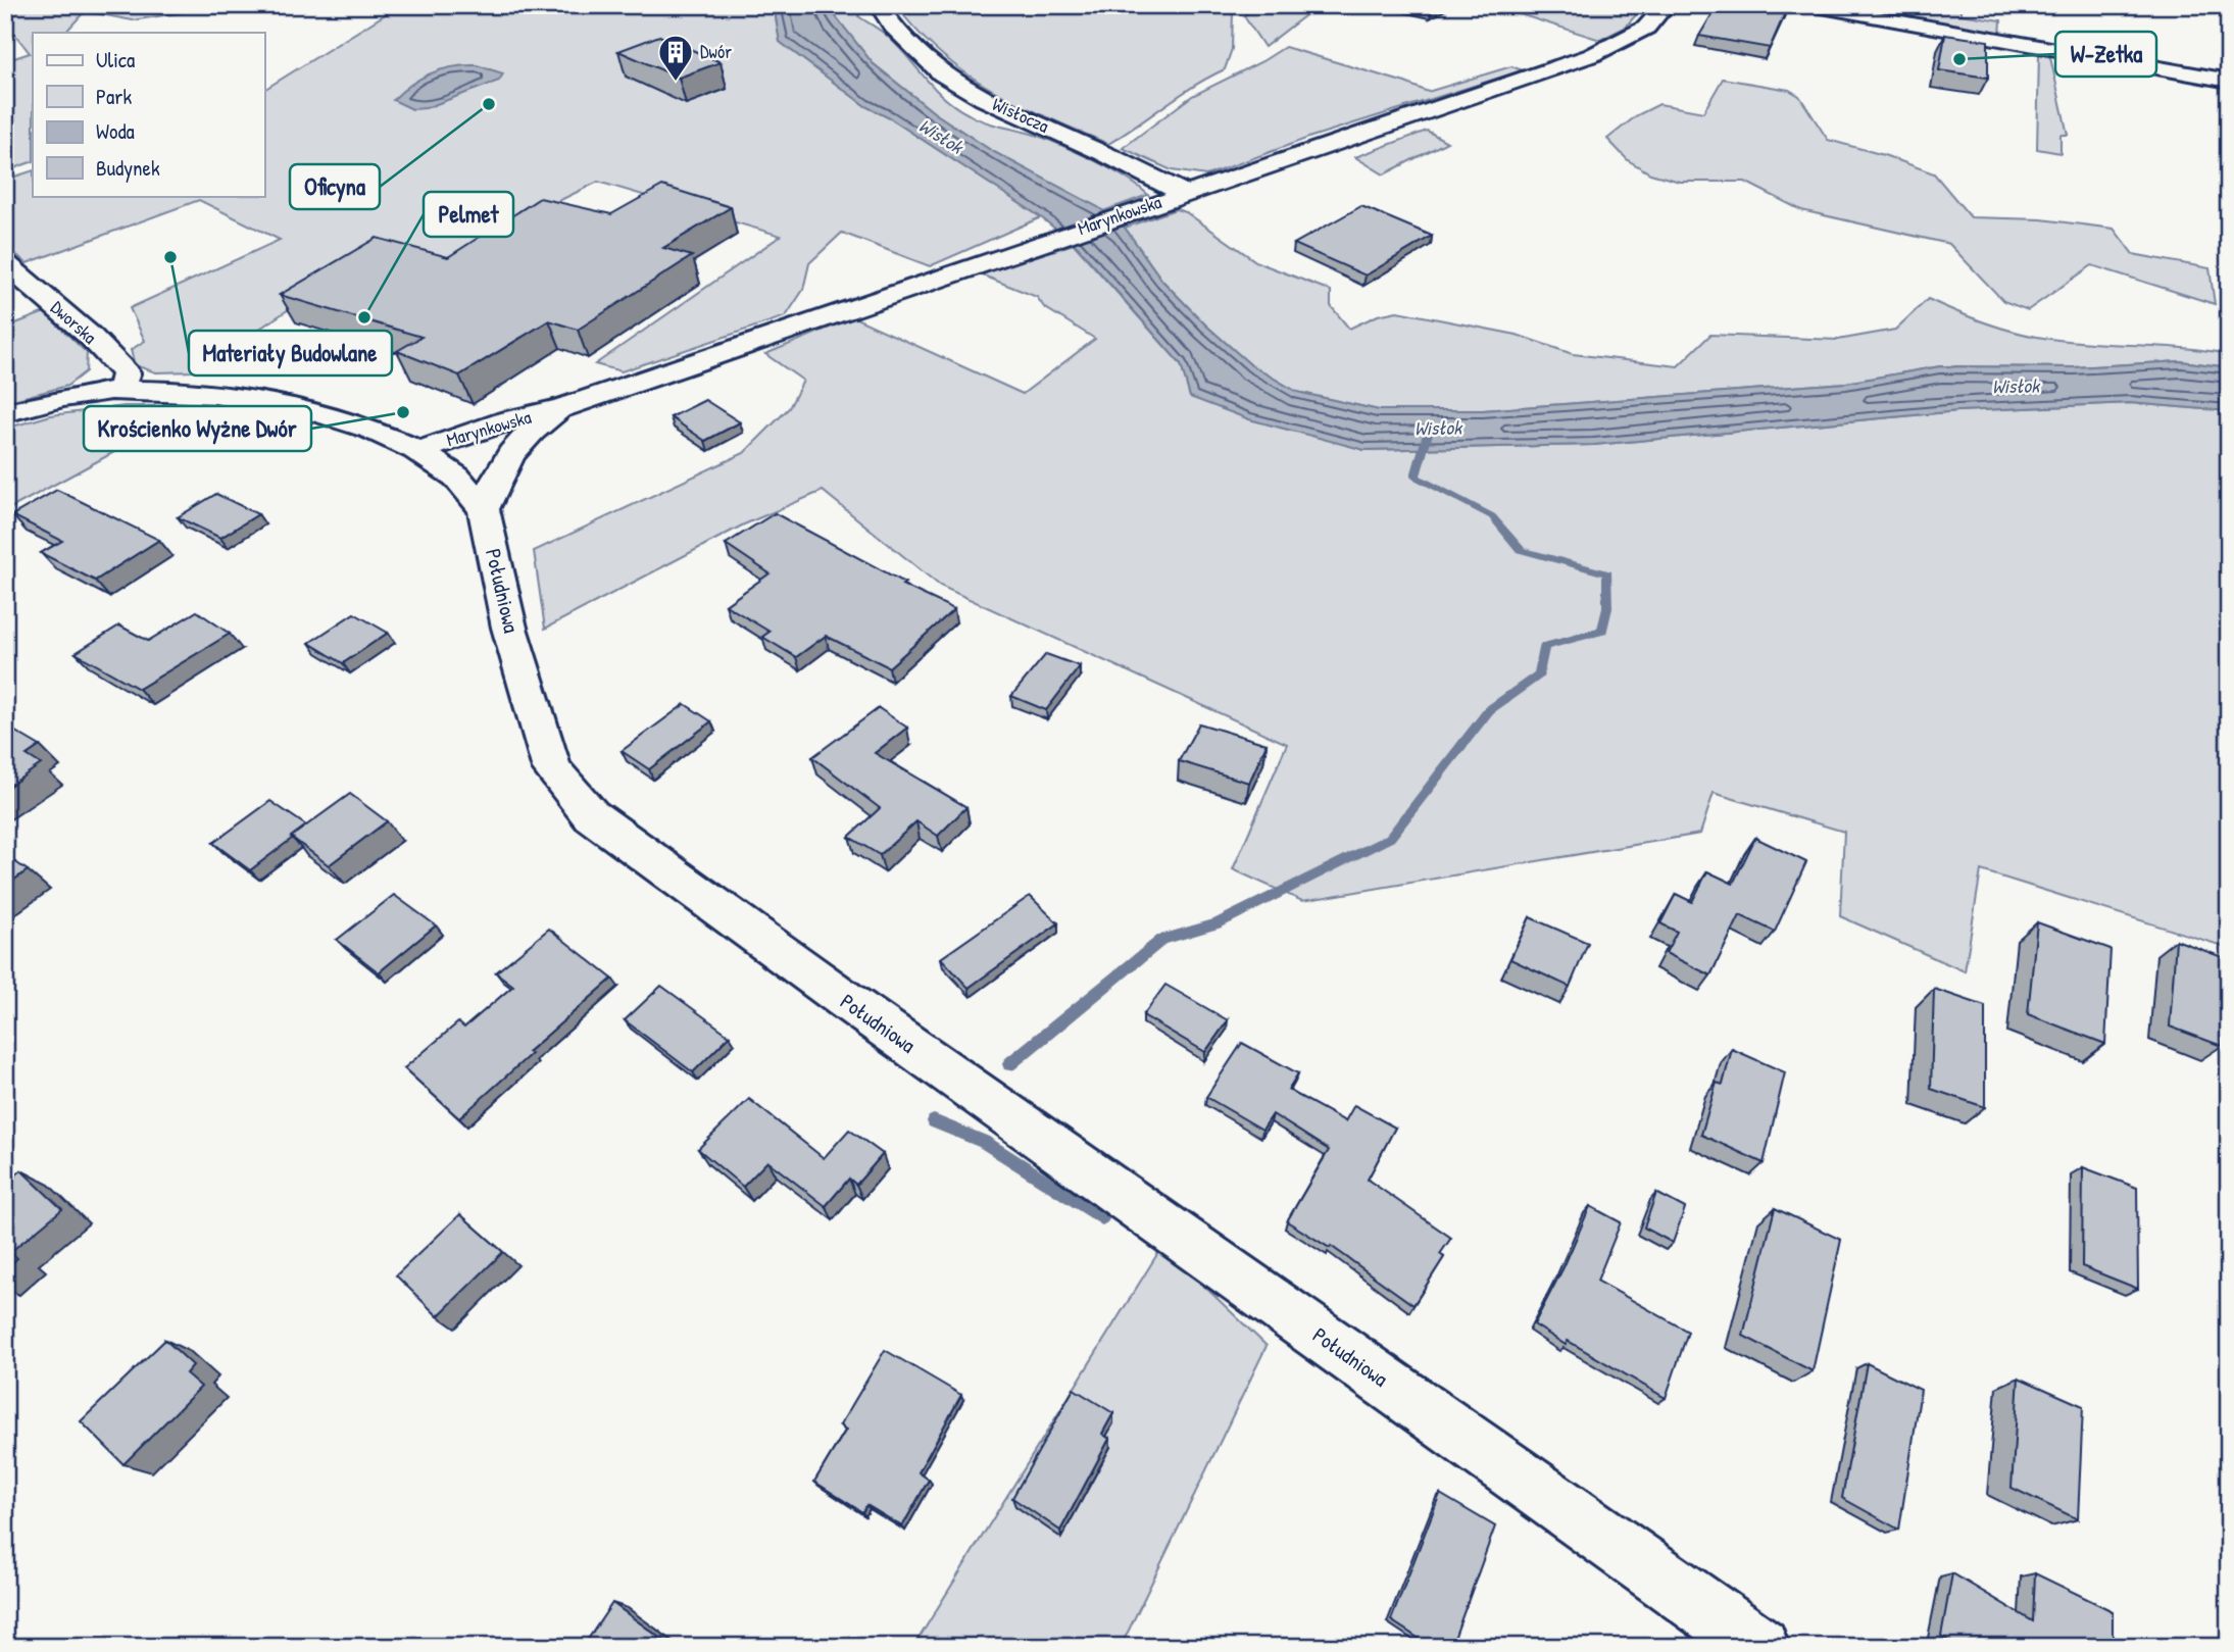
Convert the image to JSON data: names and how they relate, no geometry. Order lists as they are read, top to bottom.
{
  "streets": {
    "street": [
      "Wisłocza",
      "Marynkowska",
      "Dworska",
      "Południowa"
    ]
  },
  "crossings": [
    ["Wisłocza", "Marynkowska"],
    ["Marynkowska", "Południowa"],
    ["Dworska", "Południowa"]
  ],
  "water": ["Wisłok"],
  "places": {
    "other": [
      "W-Zetka",
      "Oficyna",
      "Materiały Budowlane",
      "Pelmet",
      "Krościenko Wyżne Dwór"
    ],
    "building": ["Dwór"]
  },
  "legend": [
    "Ulica",
    "Park",
    "Woda",
    "Budynek"
  ]
}
